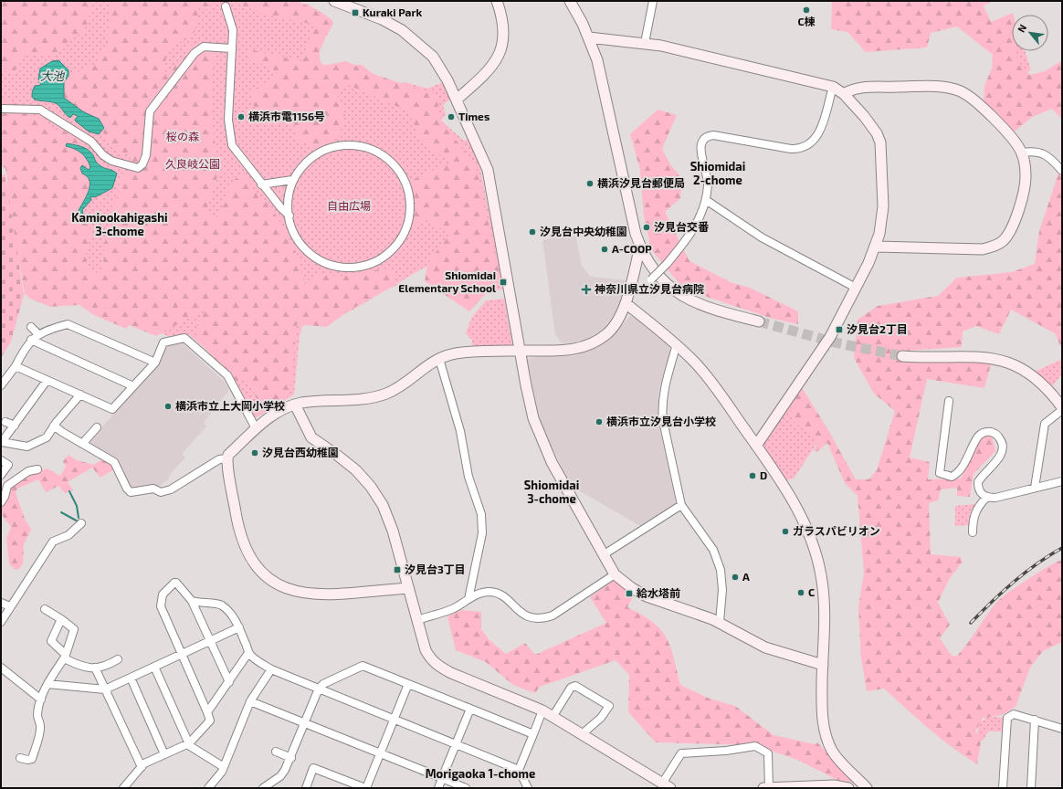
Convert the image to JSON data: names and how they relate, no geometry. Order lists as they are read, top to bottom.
{
  "districts": [
    "Shiomidai 2-chome",
    "Kamiookahigashi 3-chome",
    "Shiomidai 3-chome",
    "Morigaoka 1-chome"
  ],
  "water": ["大池"],
  "parks": ["桜の森", "久良岐公園", "自由広場"],
  "places": {
    "other": [
      "C棟",
      "横浜市電1156号",
      "Times",
      "横浜汐見台郵便局",
      "汐見台交番",
      "汐見台中央幼稚園",
      "A-COOP",
      "横浜市立上大岡小学校",
      "横浜市立汐見台小学校",
      "汐見台西幼稚園",
      "D",
      "ガラスパビリオン",
      "A",
      "C"
    ],
    "transit": [
      "Kuraki Park",
      "Shiomidai Elementary School",
      "汐見台2丁目",
      "汐見台3丁目",
      "給水塔前"
    ],
    "health": ["神奈川県立汐見台病院"]
  },
  "north": "top left"
}
